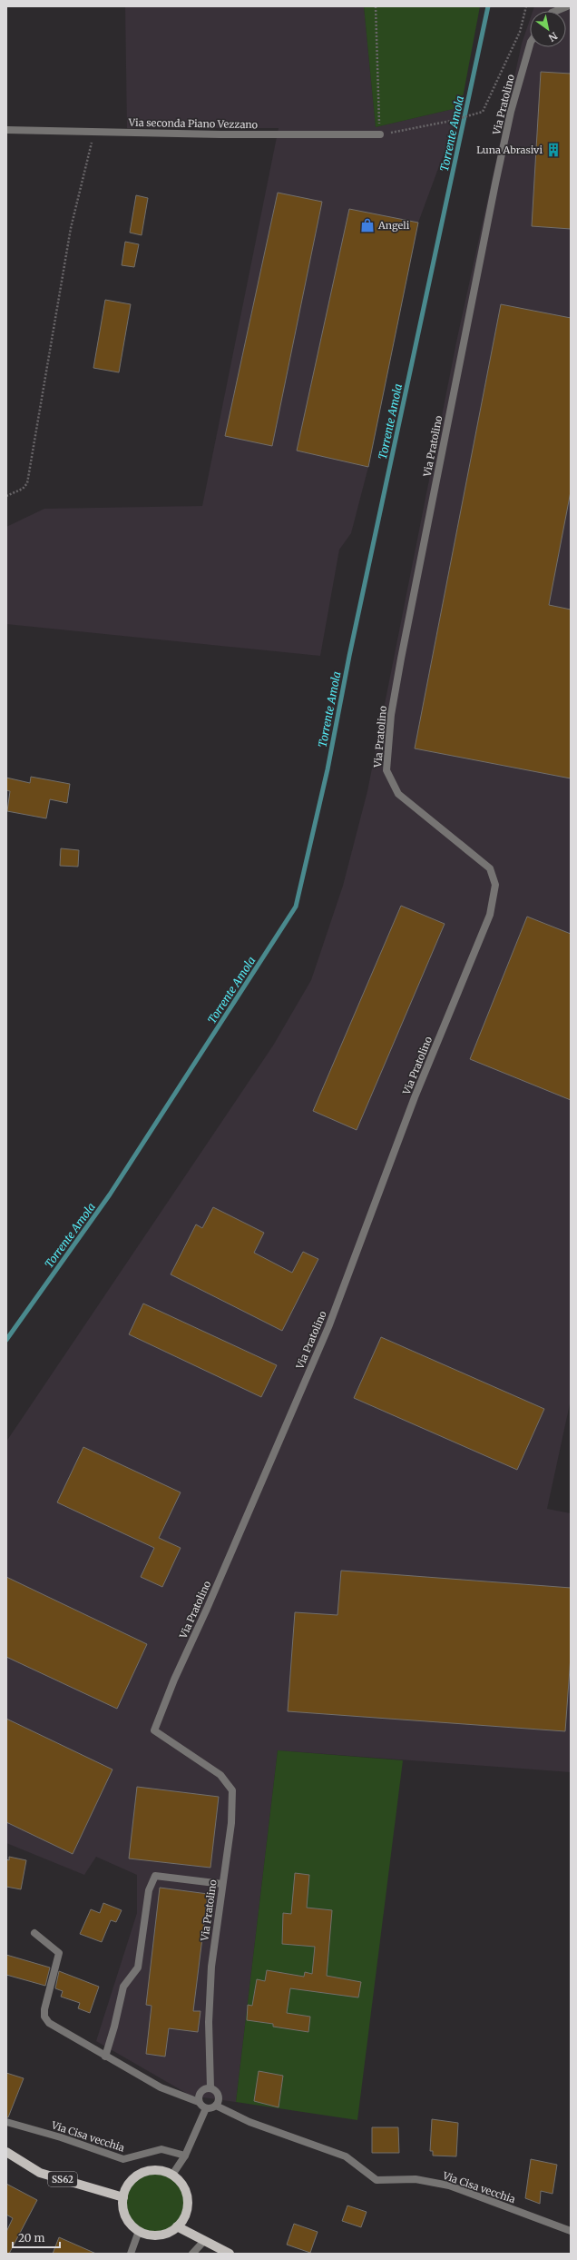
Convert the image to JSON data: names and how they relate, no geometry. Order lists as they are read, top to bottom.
{
  "streets": {
    "main road": ["SS62"],
    "street": ["Via Pratolino", "Via seconda Piano Vezzano", "Via Cisa vecchia"]
  },
  "crossings": [
    ["Via Pratolino", "Via Cisa vecchia"]
  ],
  "water": ["Torrente Amola"],
  "places": {
    "building": ["Luna Abrasivi"],
    "shop": ["Angeli"]
  },
  "scale_bar": "20 m",
  "north": "bottom right"
}
